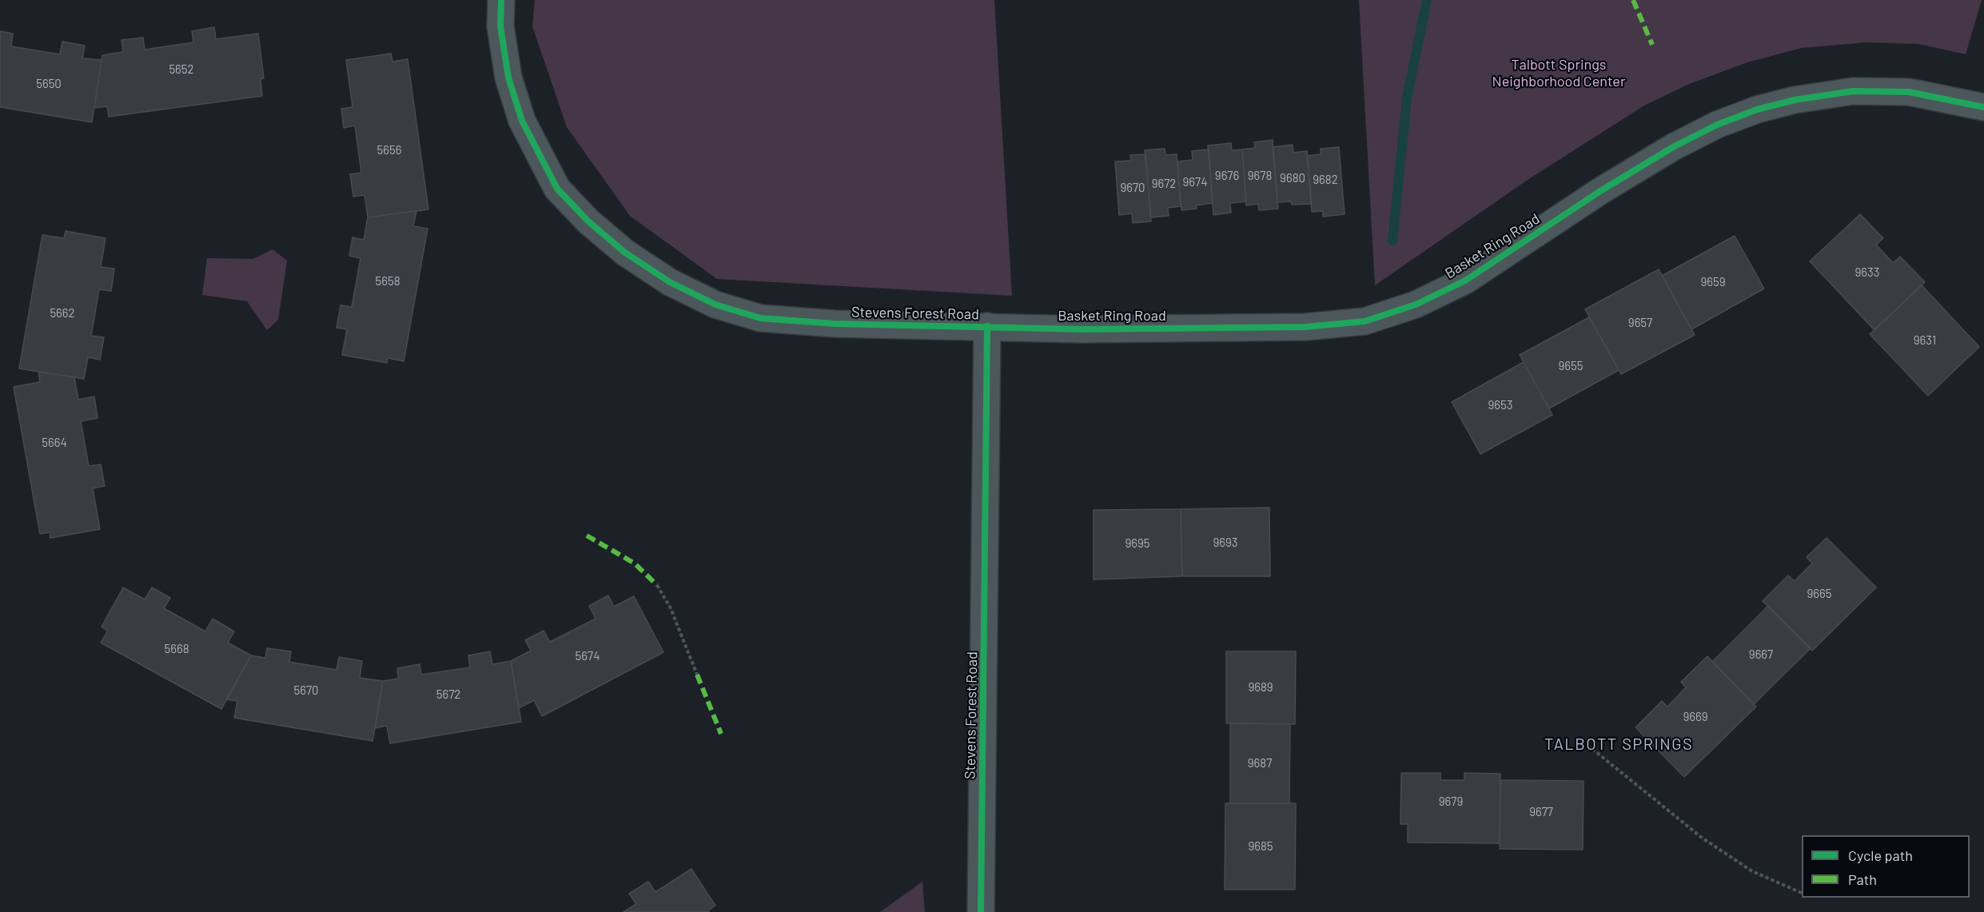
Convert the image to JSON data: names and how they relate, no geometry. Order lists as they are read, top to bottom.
{
  "streets": {
    "street": ["Basket Ring Road", "Stevens Forest Road"]
  },
  "crossings": [
    ["Basket Ring Road", "Stevens Forest Road"]
  ],
  "districts": ["TALBOTT SPRINGS"],
  "parks": ["Talbott Springs Neighborhood Center"],
  "house_numbers": [
    "5652",
    "5650",
    "5656",
    "9676",
    "9678",
    "9680",
    "9682",
    "9674",
    "9672",
    "9670",
    "9633",
    "5658",
    "9659",
    "5662",
    "9657",
    "9631",
    "9655",
    "9653",
    "5664",
    "9693",
    "9695",
    "9665",
    "5668",
    "9667",
    "5674",
    "9689",
    "5670",
    "5672",
    "9669",
    "9687",
    "9679",
    "9677",
    "9685"
  ],
  "legend": ["Cycle path", "Path"]
}
